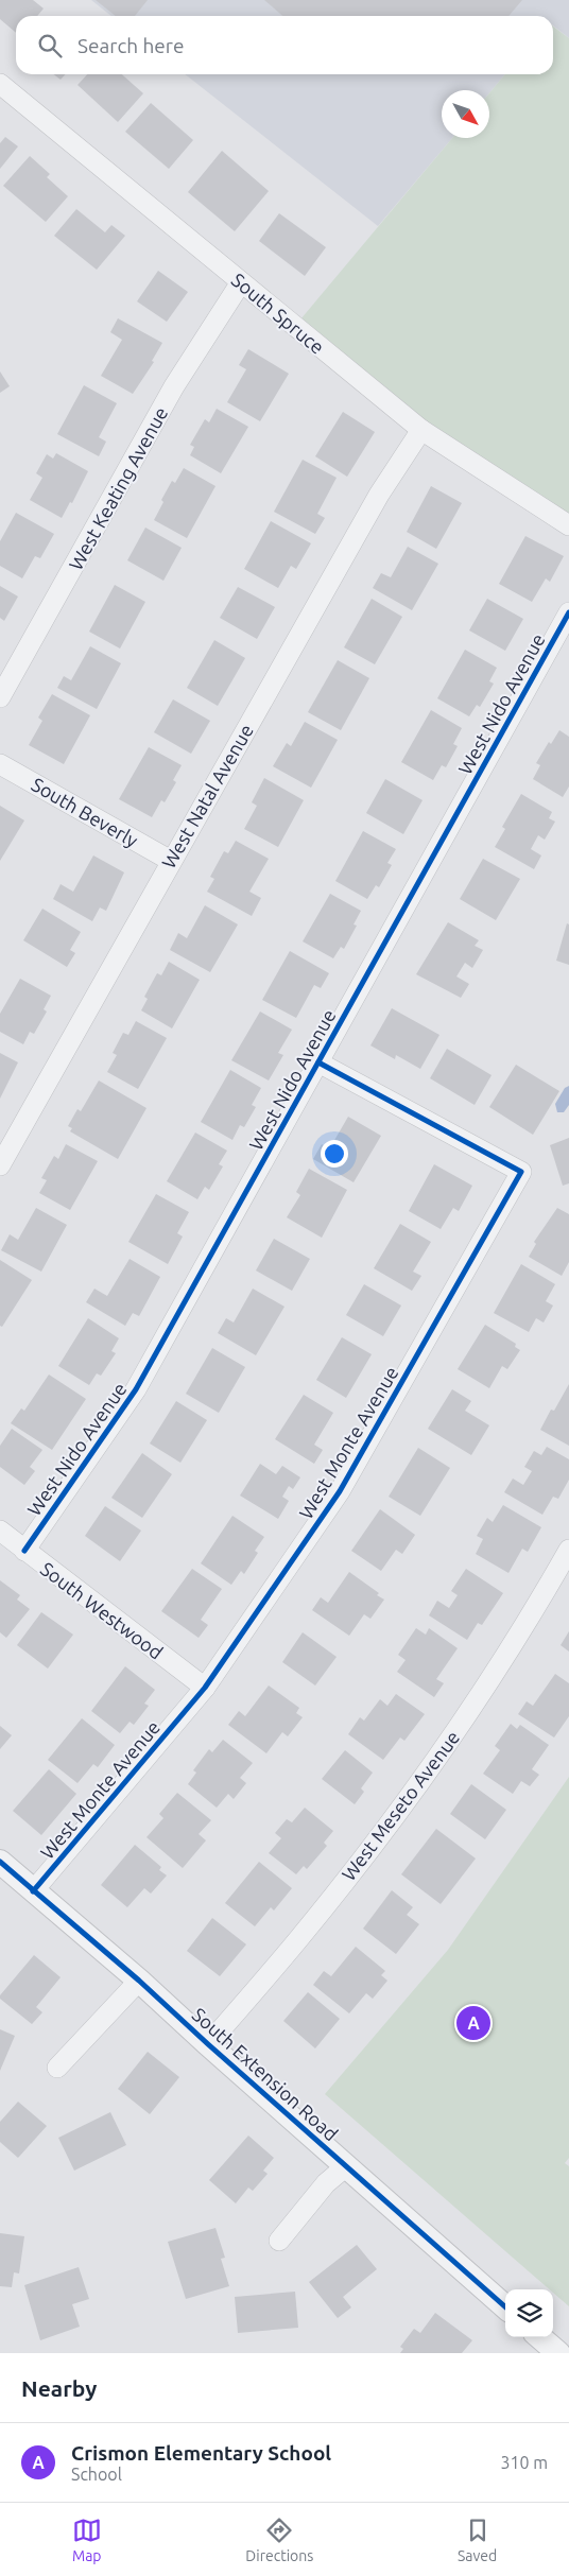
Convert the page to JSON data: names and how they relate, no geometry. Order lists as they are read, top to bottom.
{
  "streets": {
    "street": [
      "South Spruce",
      "West Keating Avenue",
      "West Nido Avenue",
      "West Natal Avenue",
      "South Beverly",
      "West Monte Avenue",
      "South Westwood",
      "West Meseto Avenue",
      "South Extension Road"
    ]
  },
  "crossings": [
    ["South Spruce", "West Keating Avenue"],
    ["South Spruce", "West Natal Avenue"],
    ["West Nido Avenue", "West Monte Avenue"],
    ["West Nido Avenue", "South Westwood"],
    ["West Natal Avenue", "South Beverly"],
    ["West Monte Avenue", "South Westwood"],
    ["West Monte Avenue", "South Extension Road"],
    ["West Meseto Avenue", "South Extension Road"]
  ],
  "north": "bottom right",
  "page": {
    "search": "Search here",
    "pins": "A",
    "heading": "Nearby",
    "list": [
      {
        "mark": "A",
        "name": "Crismon Elementary School",
        "note": "School",
        "value": "310 m"
      }
    ],
    "nav": ["Map", "Directions", "Saved"]
  }
}
